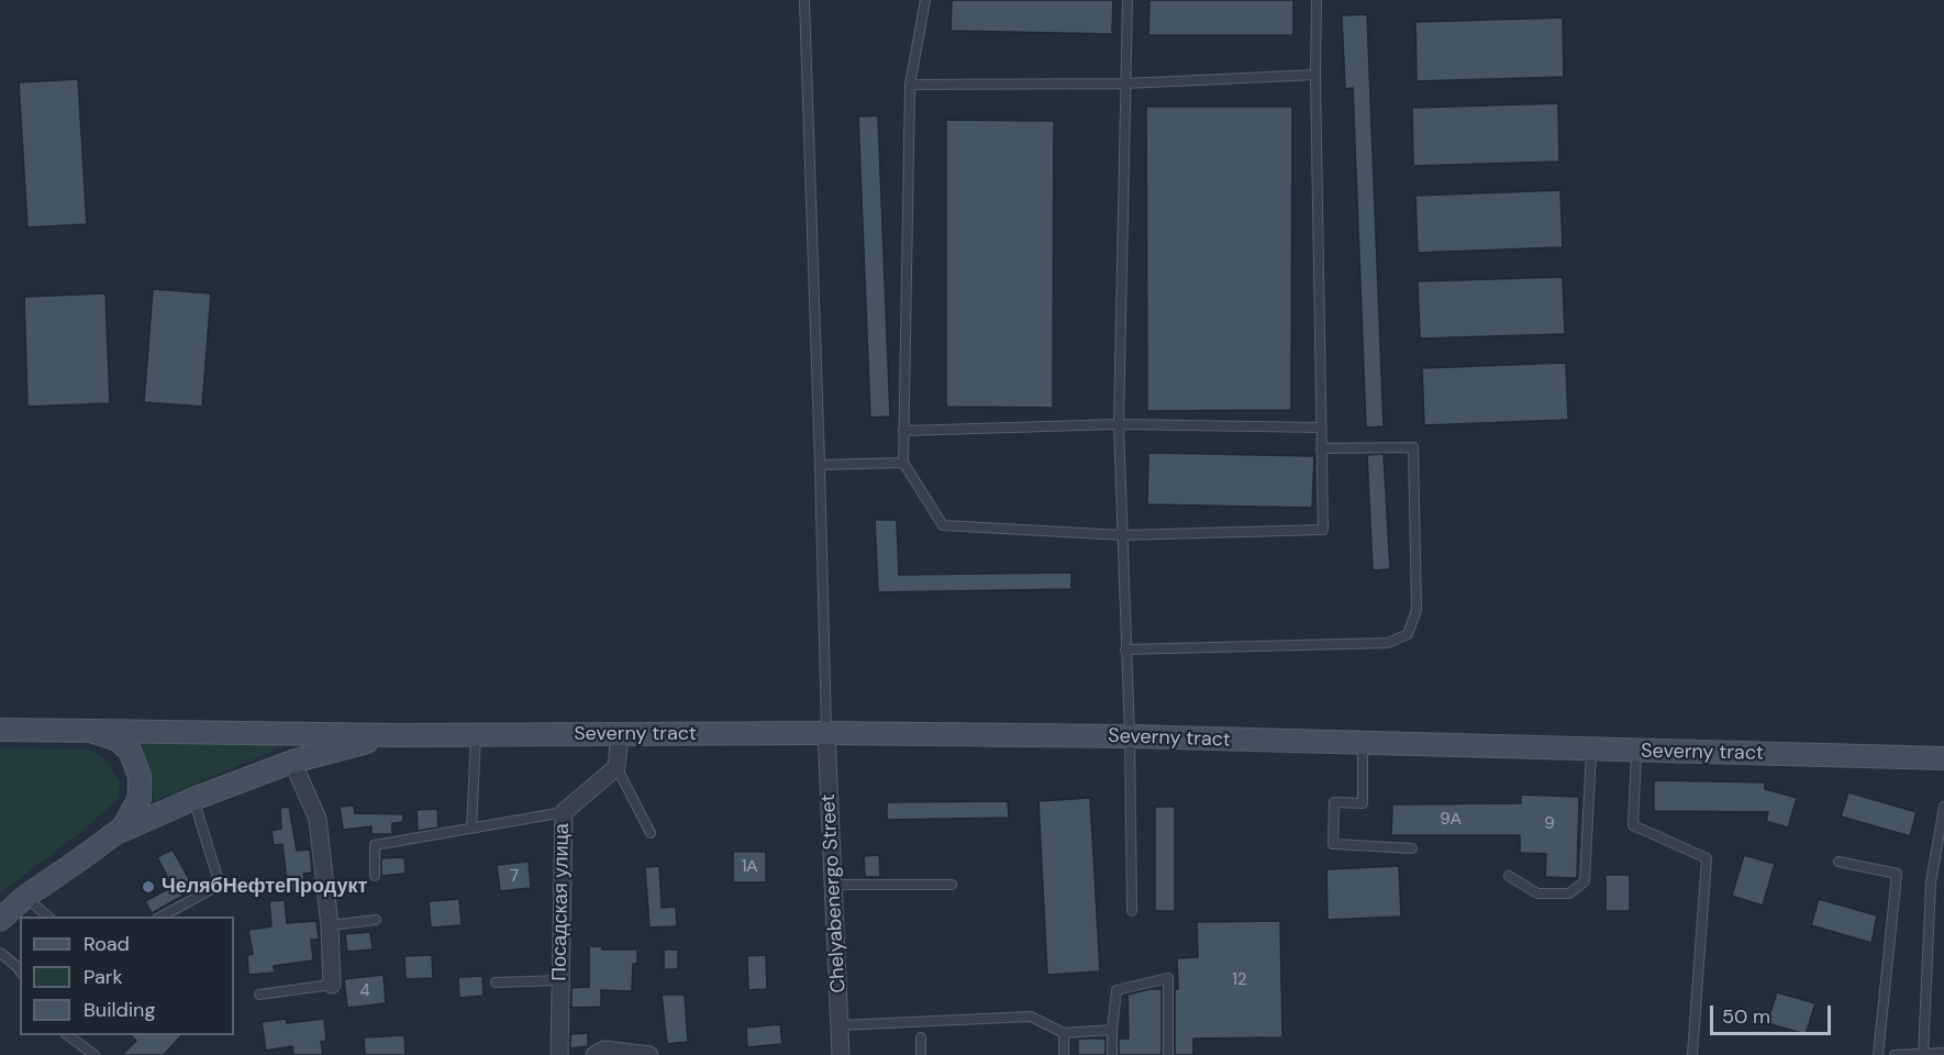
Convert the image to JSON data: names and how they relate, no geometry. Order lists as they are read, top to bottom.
{
  "streets": {
    "main road": ["Severny tract"],
    "street": ["Chelyabenergo Street", "Посадская улица"]
  },
  "crossings": [
    ["Severny tract", "Chelyabenergo Street"]
  ],
  "places": ["ЧелябНефтеПродукт"],
  "house_numbers": [
    "9А",
    "9",
    "1А",
    "7",
    "12",
    "4"
  ],
  "legend": ["Road", "Park", "Building"],
  "scale_bar": "50 m"
}
